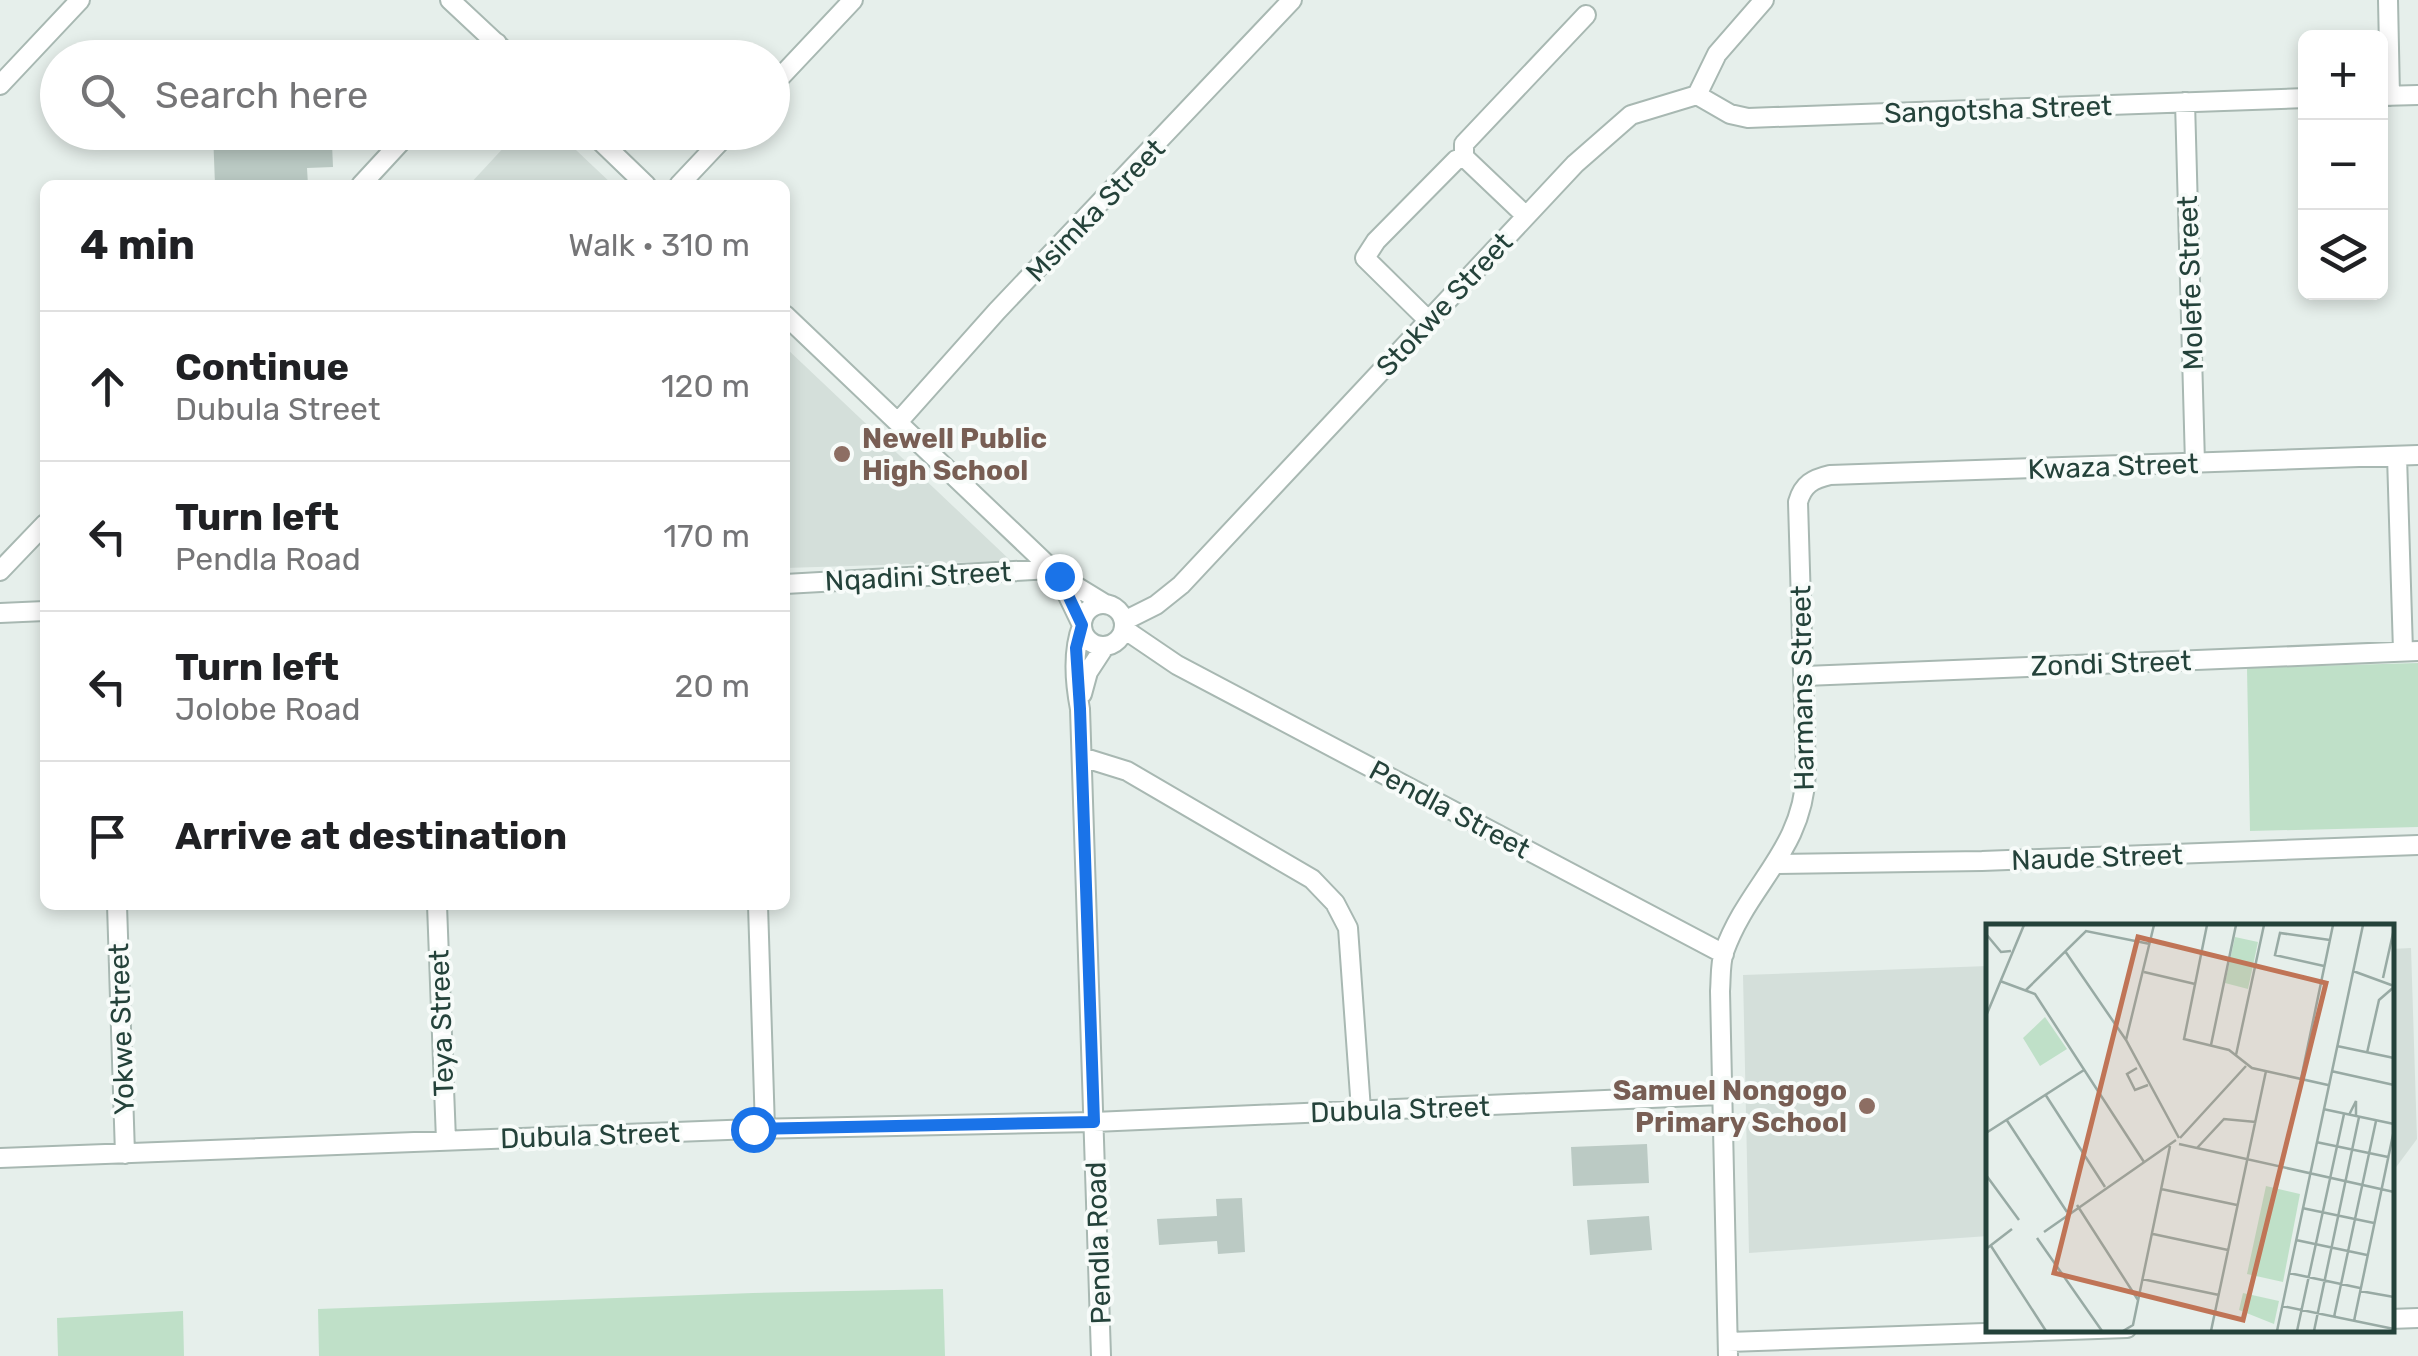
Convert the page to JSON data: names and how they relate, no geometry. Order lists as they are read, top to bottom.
{
  "streets": {
    "street": [
      "Sangotsha Street",
      "Msimka Street",
      "Molefe Street",
      "Stokwe Street",
      "Kwaza Street",
      "Nqadini Street",
      "Zondi Street",
      "Harmans Street",
      "Pendla Street",
      "Naude Street",
      "Teya Street",
      "Yokwe Street",
      "Dubula Street",
      "Pendla Road"
    ]
  },
  "crossings": [
    ["Sangotsha Street", "Molefe Street"],
    ["Sangotsha Street", "Stokwe Street"],
    ["Molefe Street", "Kwaza Street"],
    ["Stokwe Street", "Pendla Street"],
    ["Stokwe Street", "Pendla Road"],
    ["Kwaza Street", "Harmans Street"],
    ["Zondi Street", "Harmans Street"],
    ["Harmans Street", "Pendla Street"],
    ["Harmans Street", "Naude Street"],
    ["Harmans Street", "Dubula Street"],
    ["Pendla Street", "Pendla Road"],
    ["Teya Street", "Dubula Street"],
    ["Yokwe Street", "Dubula Street"],
    ["Dubula Street", "Pendla Road"]
  ],
  "places": ["Newell Public High School", "Samuel Nongogo Primary School"],
  "page": {
    "map_buttons": ["+", "−"],
    "search": "Search here",
    "heading": ["4 min", "Walk · 310 m"],
    "list": [
      ["Continue", "Dubula Street", "120 m"],
      ["Turn left", "Pendla Road", "170 m"],
      ["Turn left", "Jolobe Road", "20 m"],
      "Arrive at destination"
    ]
  }
}
